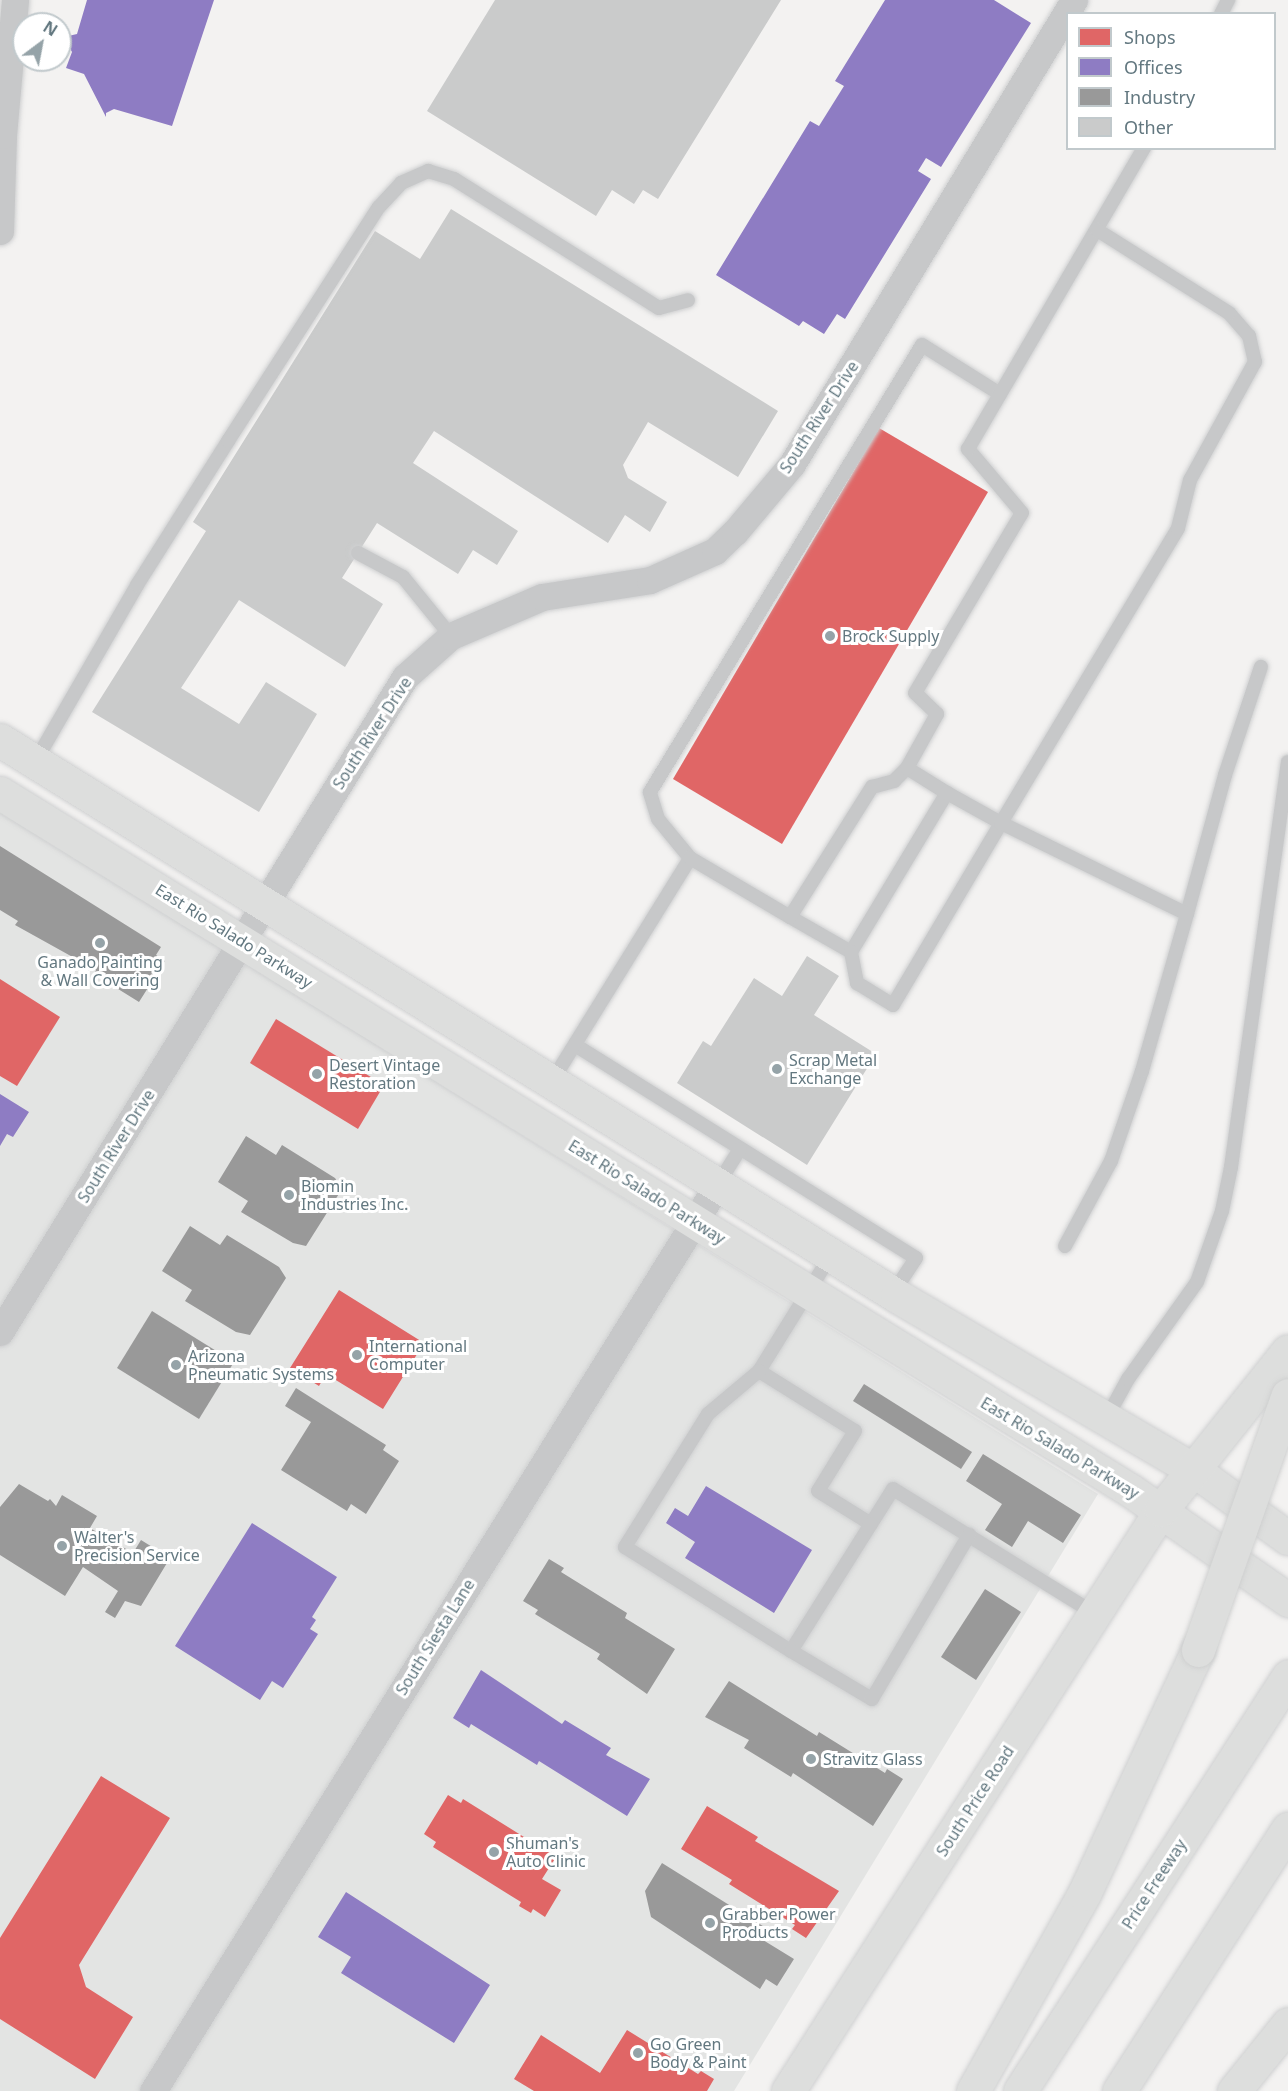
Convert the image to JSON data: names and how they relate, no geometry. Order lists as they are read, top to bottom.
{
  "streets": {
    "main road": ["East Rio Salado Parkway", "South Price Road", "Price Freeway"],
    "street": ["South River Drive", "South Siesta Lane"]
  },
  "crossings": [
    ["South River Drive", "East Rio Salado Parkway"],
    ["East Rio Salado Parkway", "South Siesta Lane"],
    ["East Rio Salado Parkway", "South Price Road"]
  ],
  "places": [
    "Brock Supply",
    "Ganado Painting & Wall Covering",
    "Scrap Metal Exchange",
    "Desert Vintage Restoration",
    "Biomin Industries Inc.",
    "International Computer",
    "Arizona Pneumatic Systems",
    "Walter's Precision Service",
    "Stravitz Glass",
    "Shuman's Auto Clinic",
    "Grabber Power Products",
    "Go Green Body & Paint"
  ],
  "legend": [
    "Shops",
    "Offices",
    "Industry",
    "Other"
  ],
  "north": "top right"
}
